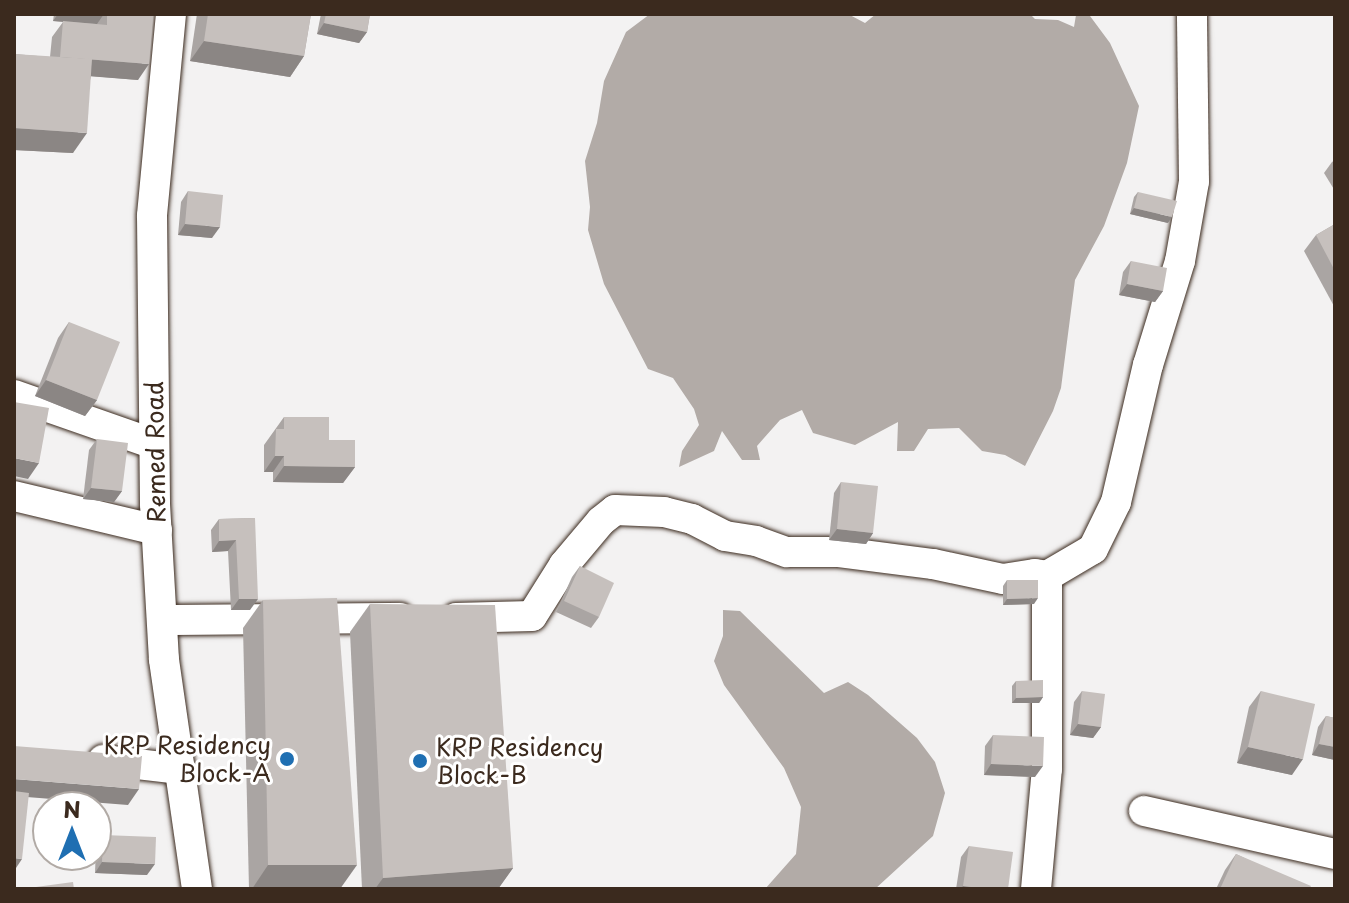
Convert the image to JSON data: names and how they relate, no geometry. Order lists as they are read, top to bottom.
{
  "streets": {
    "street": ["Remed Road"]
  },
  "places": ["KRP Residency Block-A", "KRP Residency Block-B"],
  "north": "top"
}
